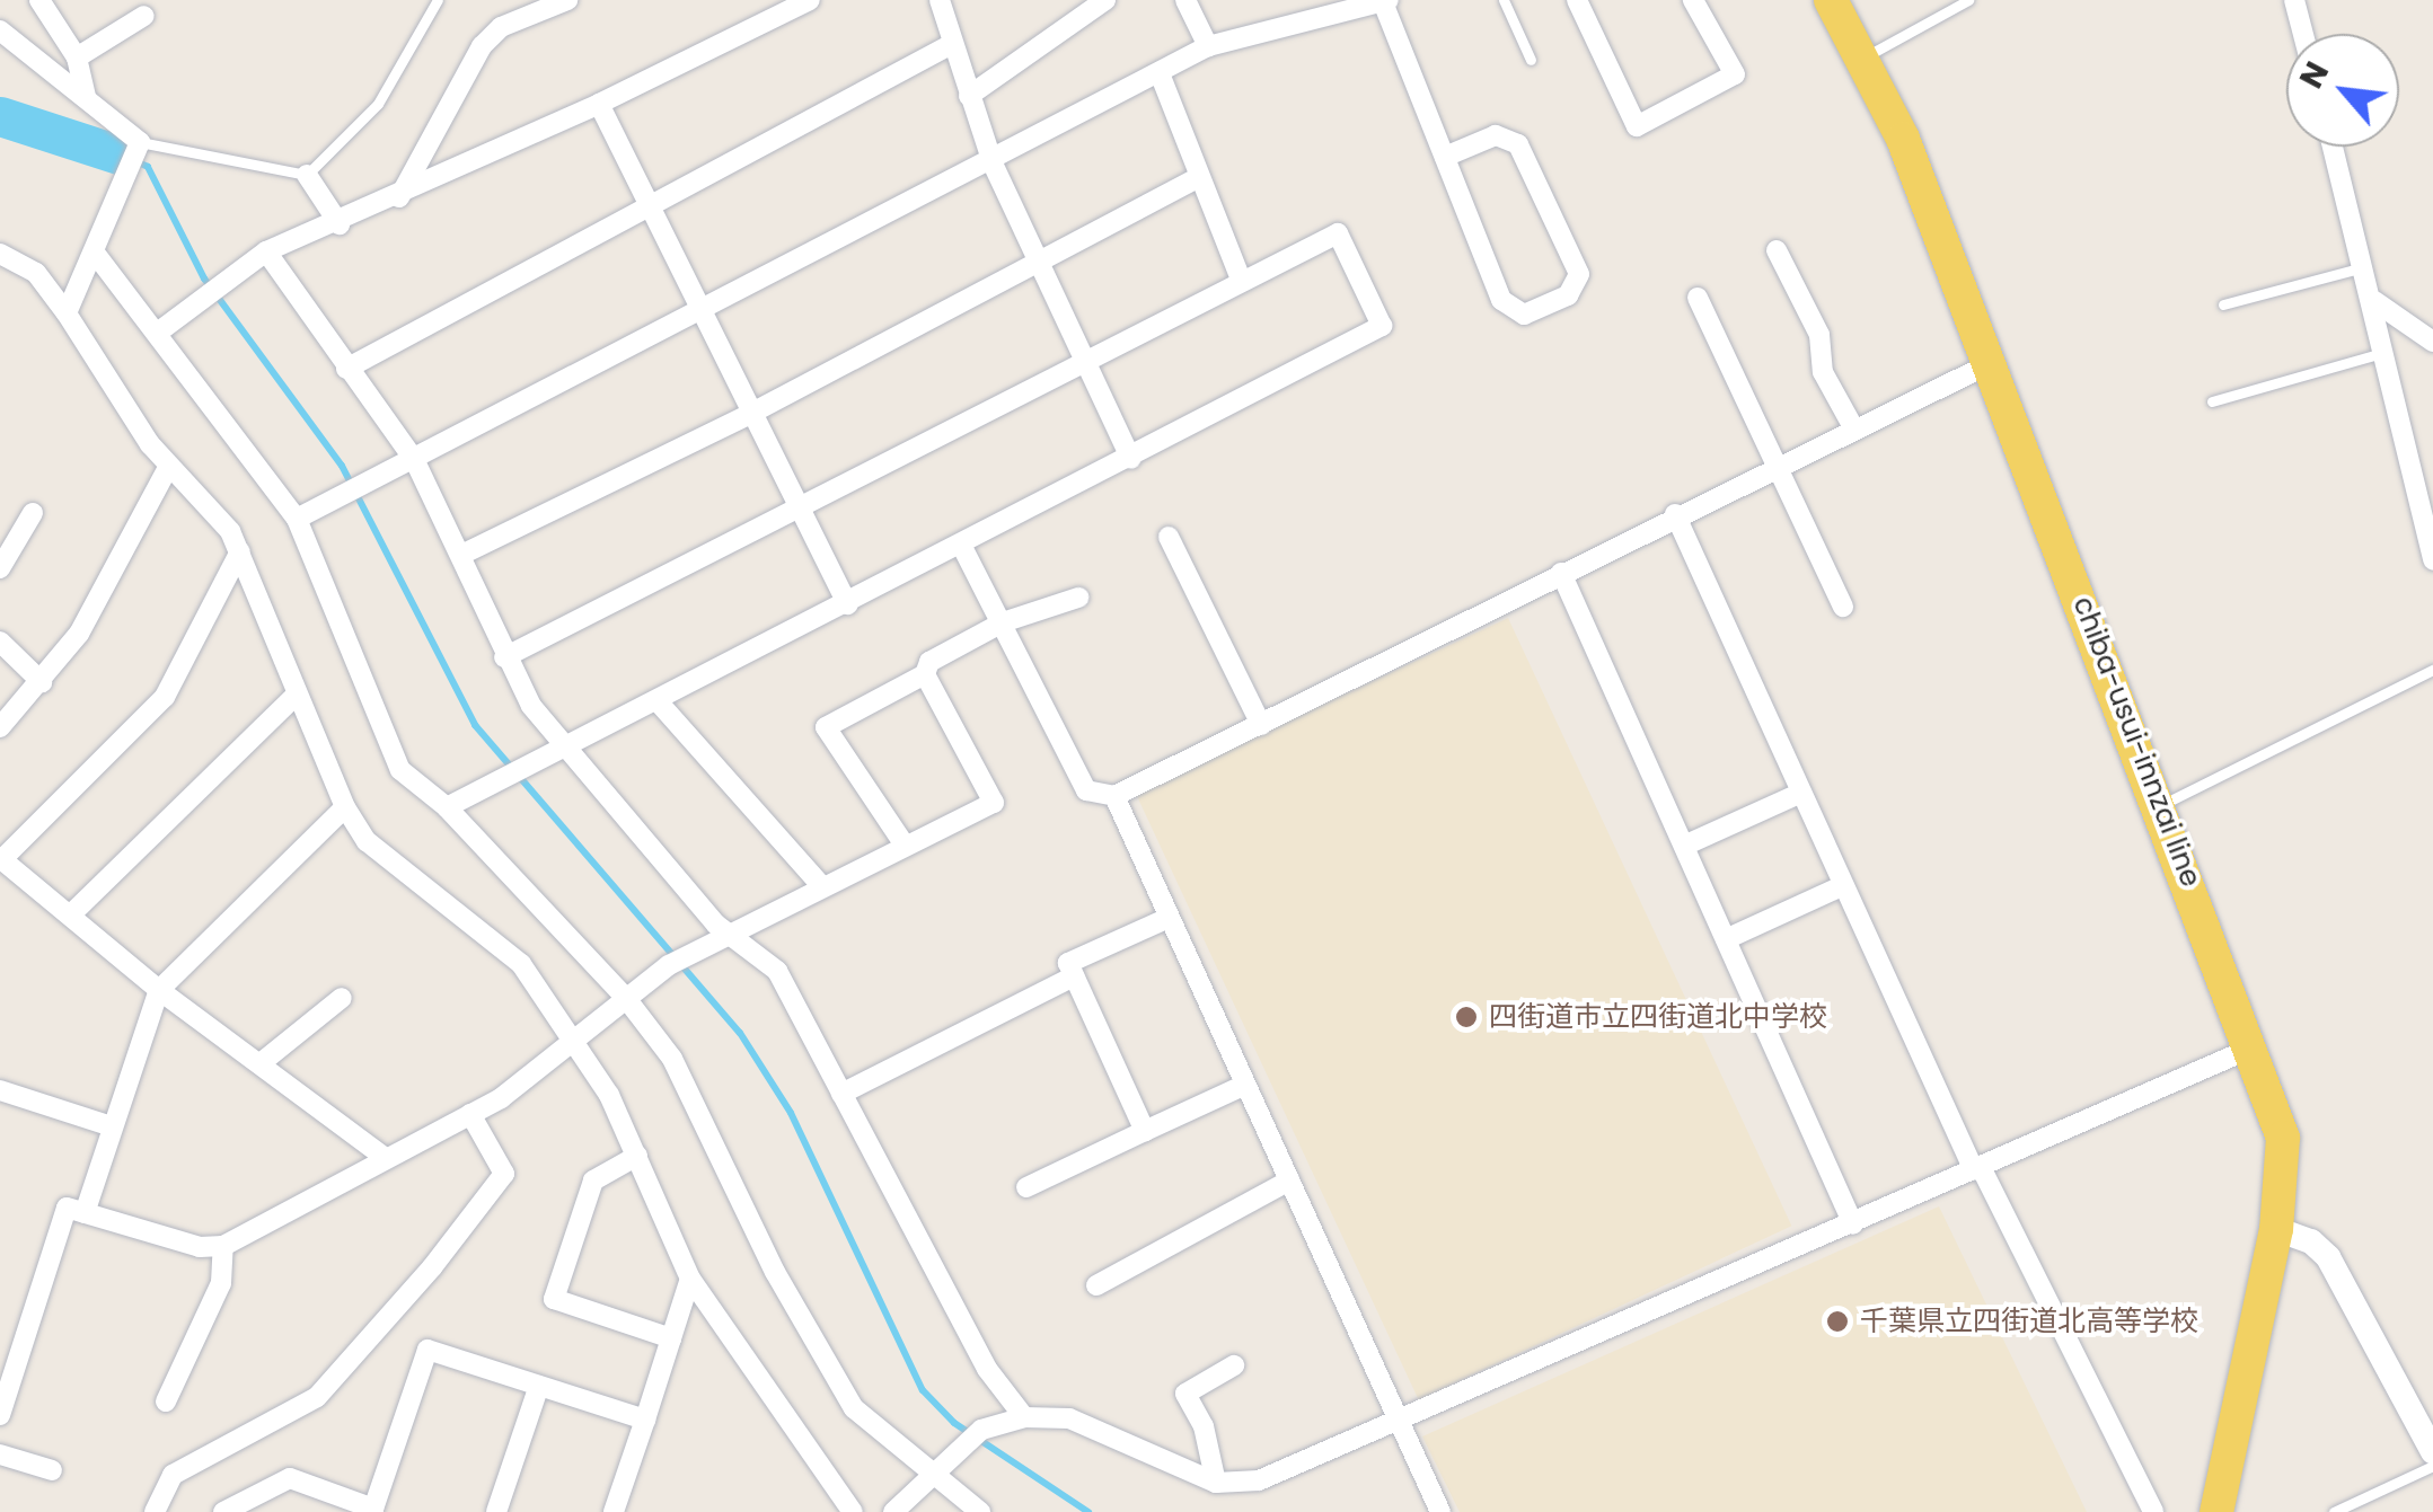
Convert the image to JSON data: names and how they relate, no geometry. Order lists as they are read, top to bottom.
{
  "streets": {
    "main road": ["chiba-usui-innzai line"]
  },
  "places": ["四街道市立四街道北中学校", "千葉県立四街道北高等学校"],
  "north": "top left"
}
